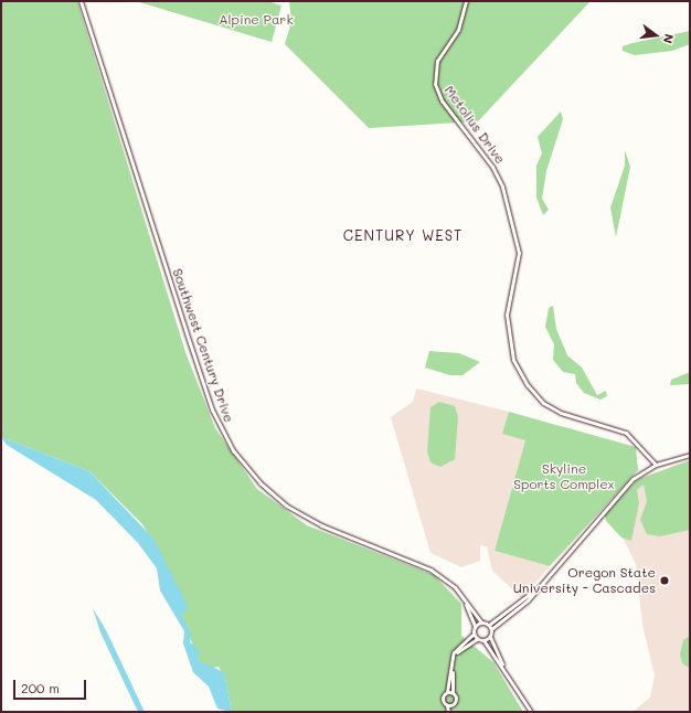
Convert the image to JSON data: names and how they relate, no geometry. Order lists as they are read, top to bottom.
{
  "streets": {
    "main road": ["Metolius Drive", "Southwest Century Drive"]
  },
  "districts": ["CENTURY WEST"],
  "parks": ["Alpine Park", "Skyline Sports Complex"],
  "places": ["Oregon State University - Cascades"],
  "scale_bar": "200 m",
  "north": "right"
}
